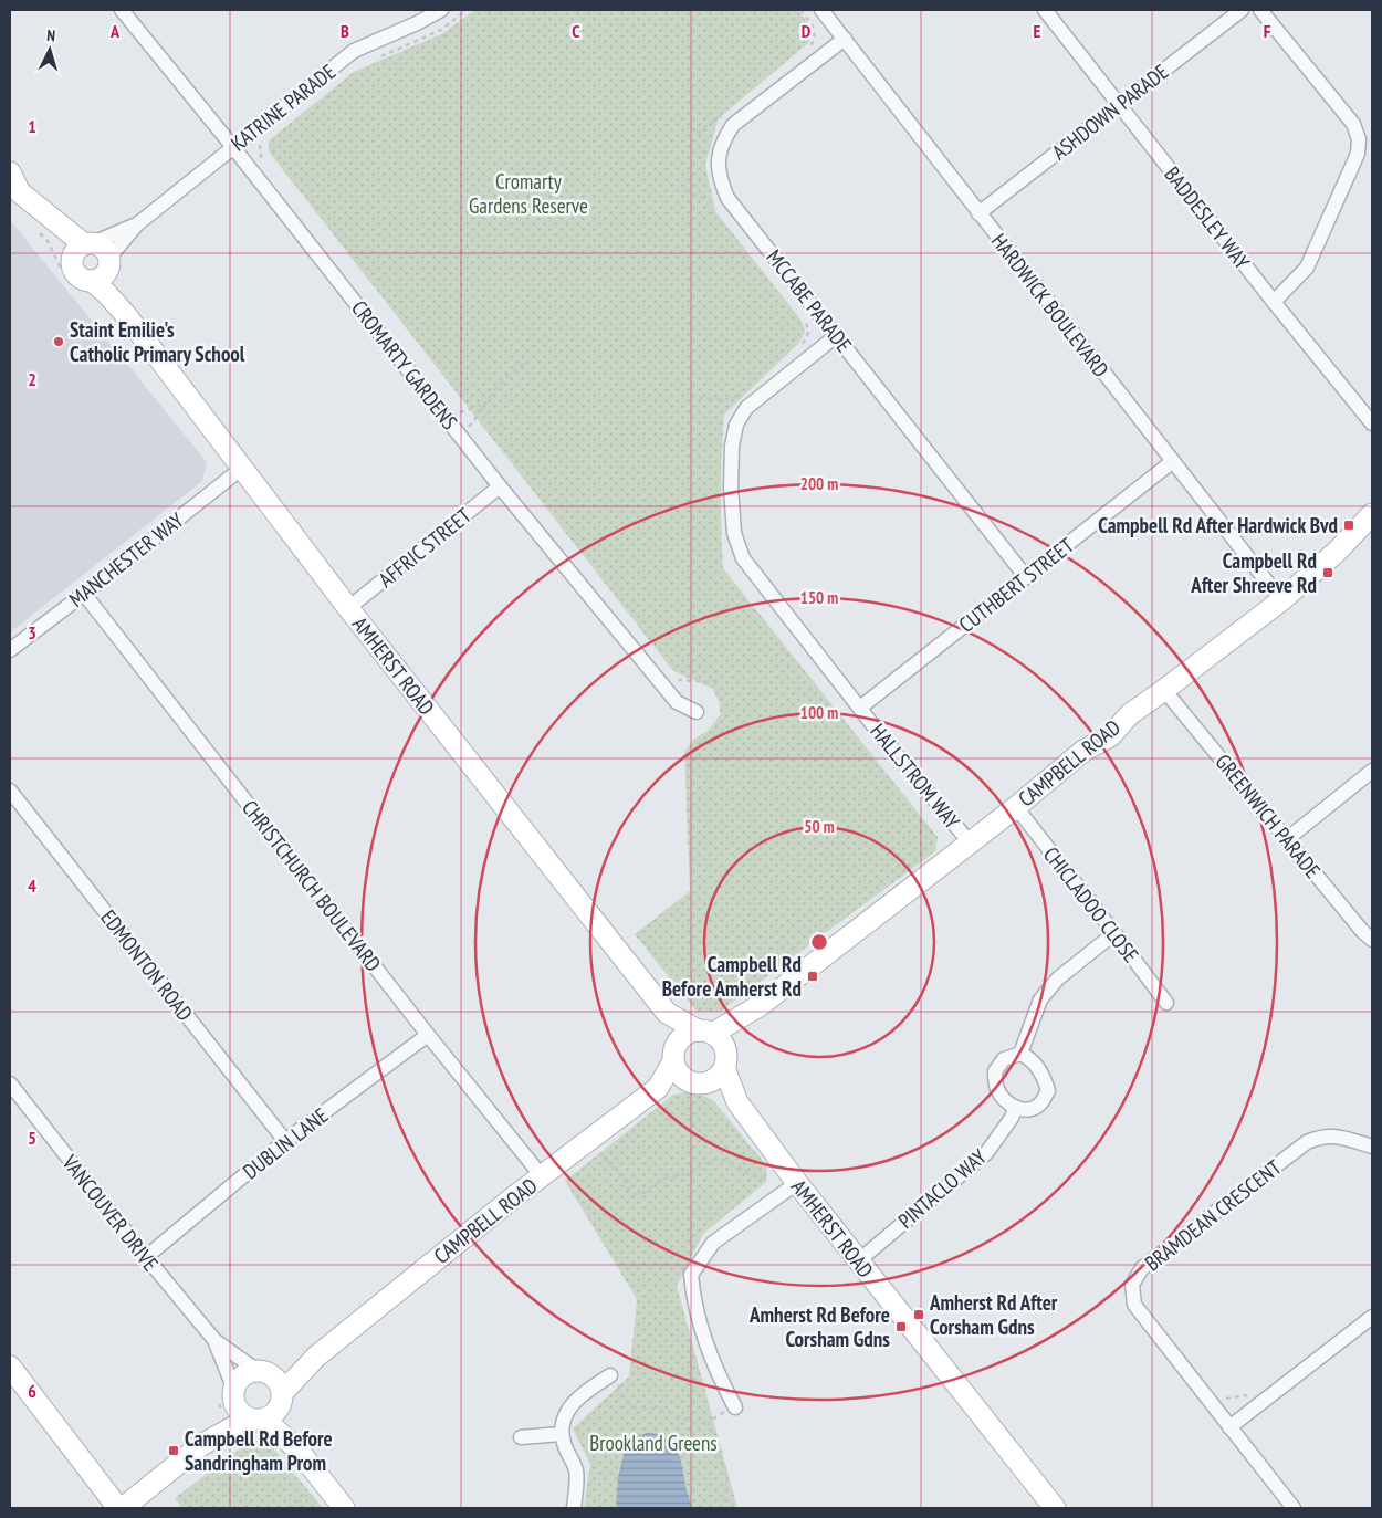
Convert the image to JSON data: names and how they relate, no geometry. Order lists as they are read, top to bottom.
{
  "streets": {
    "street": [
      "KATRINE PARADE",
      "ASHDOWN PARADE",
      "BADDESLEY WAY",
      "MCCABE PARADE",
      "HARDWICK BOULEVARD",
      "CROMARTY GARDENS",
      "AFFRIC STREET",
      "MANCHESTER WAY",
      "CUTHBERT STREET",
      "AMHERST ROAD",
      "CAMPBELL ROAD",
      "HALLSTROM WAY",
      "GREENWICH PARADE",
      "CHRISTCHURCH BOULEVARD",
      "CHICLADOO CLOSE",
      "EDMONTON ROAD",
      "DUBLIN LANE",
      "PINTACLO WAY",
      "VANCOUVER DRIVE",
      "BRAMDEAN CRESCENT"
    ]
  },
  "crossings": [
    ["KATRINE PARADE", "CROMARTY GARDENS"],
    ["KATRINE PARADE", "AMHERST ROAD"],
    ["ASHDOWN PARADE", "BADDESLEY WAY"],
    ["ASHDOWN PARADE", "HARDWICK BOULEVARD"],
    ["MCCABE PARADE", "HARDWICK BOULEVARD"],
    ["MCCABE PARADE", "CUTHBERT STREET"],
    ["MCCABE PARADE", "HALLSTROM WAY"],
    ["HARDWICK BOULEVARD", "CUTHBERT STREET"],
    ["HARDWICK BOULEVARD", "CAMPBELL ROAD"],
    ["CROMARTY GARDENS", "AFFRIC STREET"],
    ["AFFRIC STREET", "AMHERST ROAD"],
    ["MANCHESTER WAY", "AMHERST ROAD"],
    ["MANCHESTER WAY", "CHRISTCHURCH BOULEVARD"],
    ["CUTHBERT STREET", "HALLSTROM WAY"],
    ["AMHERST ROAD", "CAMPBELL ROAD"],
    ["AMHERST ROAD", "PINTACLO WAY"],
    ["CAMPBELL ROAD", "HALLSTROM WAY"],
    ["CAMPBELL ROAD", "GREENWICH PARADE"],
    ["CAMPBELL ROAD", "CHRISTCHURCH BOULEVARD"],
    ["CAMPBELL ROAD", "CHICLADOO CLOSE"],
    ["CAMPBELL ROAD", "VANCOUVER DRIVE"],
    ["CHRISTCHURCH BOULEVARD", "DUBLIN LANE"],
    ["EDMONTON ROAD", "DUBLIN LANE"],
    ["DUBLIN LANE", "VANCOUVER DRIVE"]
  ],
  "parks": ["Cromarty Gardens Reserve", "Brookland Greens"],
  "places": {
    "other": ["Staint Emilie's Catholic Primary School"],
    "transit": [
      "Campbell Rd After Hardwick Bvd",
      "Campbell Rd After Shreeve Rd",
      "Campbell Rd Before Amherst Rd",
      "Amherst Rd After Corsham Gdns",
      "Amherst Rd Before Corsham Gdns",
      "Campbell Rd Before Sandringham Prom"
    ]
  },
  "north": "top",
  "grid": {
    "columns": [
      "A",
      "B",
      "C",
      "D",
      "E",
      "F"
    ],
    "rows": [
      "1",
      "2",
      "3",
      "4",
      "5",
      "6"
    ]
  },
  "rings": [
    "200 m",
    "150 m",
    "100 m",
    "50 m"
  ]
}
